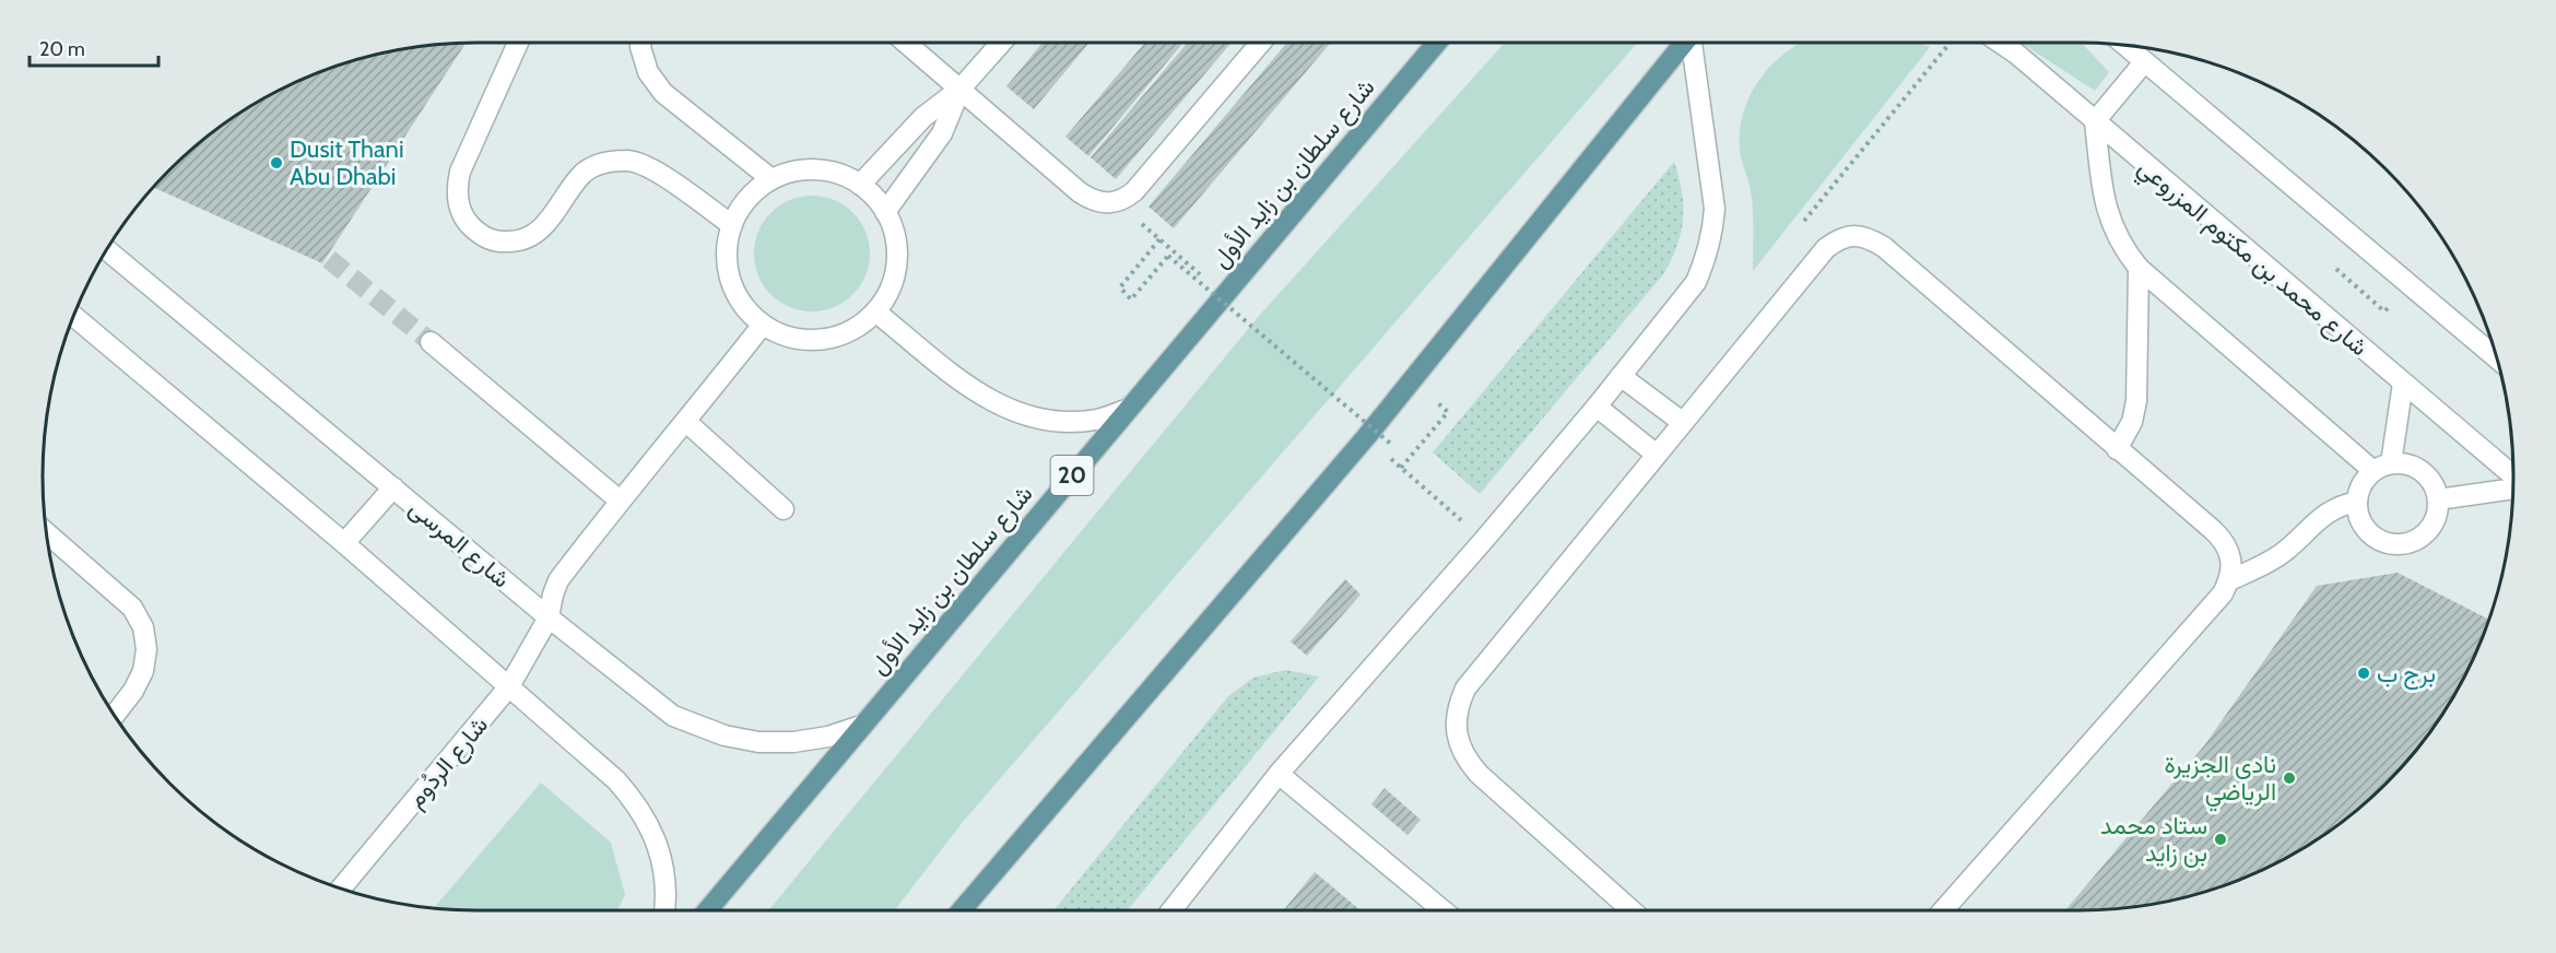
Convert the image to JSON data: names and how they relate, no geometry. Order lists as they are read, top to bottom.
{
  "streets": {
    "main road": ["شارع سلطان بن زايد الأول", "20"],
    "street": ["شارع محمد بن مكتوم المزروعي", "شارع المرسى", "شارع الردُوم"]
  },
  "crossings": [
    ["شارع سلطان بن زايد الأول", "شارع المرسى"],
    ["شارع المرسى", "شارع الردُوم"]
  ],
  "places": [
    "Dusit Thani Abu Dhabi",
    "برج ب",
    "نادى الجزيرة الرياضي",
    "ستاد محمد بن زايد"
  ],
  "scale_bar": "20 m"
}
